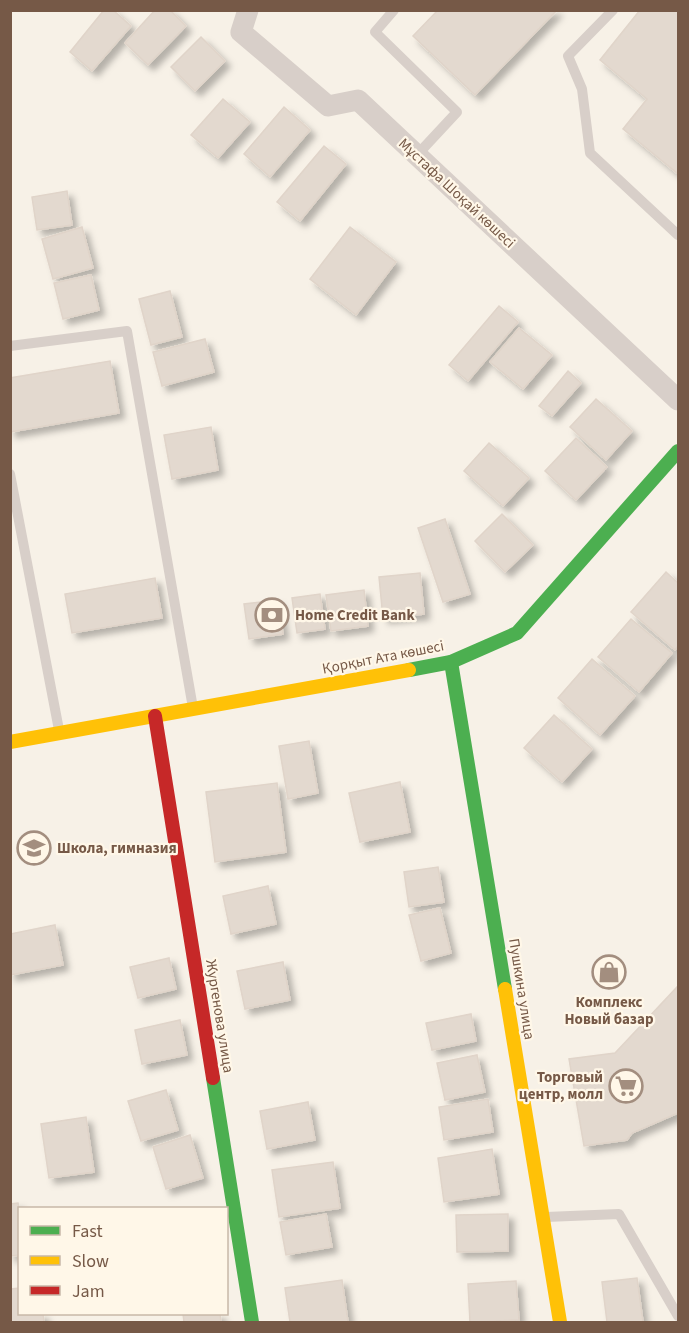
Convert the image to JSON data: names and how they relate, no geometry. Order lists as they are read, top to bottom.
{
  "streets": {
    "street": [
      "Мұстафа Шоқай көшесі",
      "Қорқыт Ата көшесі",
      "Пушкина улица",
      "Жургенова улица"
    ]
  },
  "crossings": [
    ["Қорқыт Ата көшесі", "Пушкина улица"],
    ["Қорқыт Ата көшесі", "Жургенова улица"]
  ],
  "places": {
    "bank": ["Home Credit Bank"],
    "school or university": ["Школа, гимназия"],
    "shop": ["Комплекс Новый базар"],
    "supermarket": ["Торговый центр, молл"]
  },
  "legend": ["Fast", "Slow", "Jam"]
}
